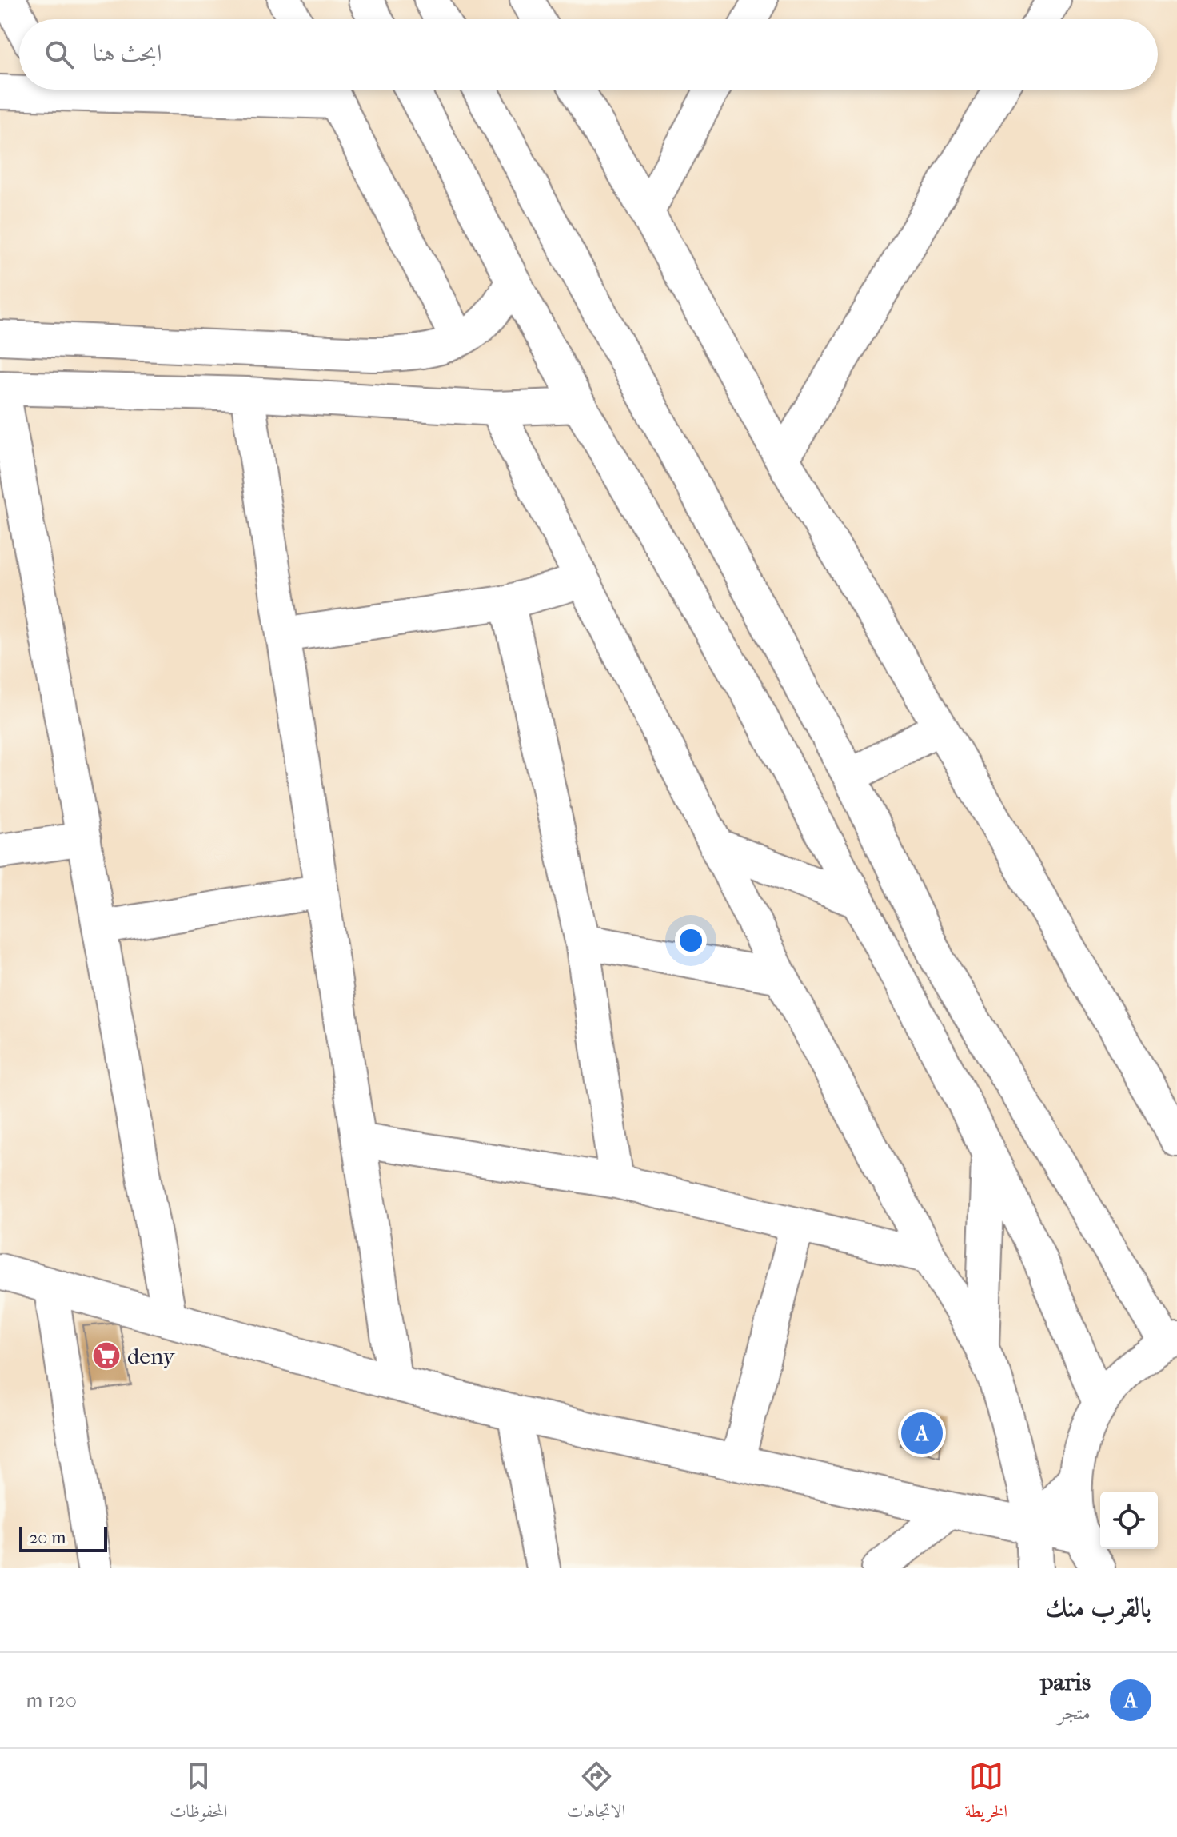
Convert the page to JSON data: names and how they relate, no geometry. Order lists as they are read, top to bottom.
{
  "places": {
    "supermarket": ["deny"]
  },
  "scale_bar": "20 m",
  "page": {
    "search": "ابحث هنا",
    "pins": "A",
    "scale": "20 m",
    "heading": "بالقرب منك",
    "list": [
      {
        "mark": "A",
        "name": "paris",
        "note": "متجر",
        "value": "120 m"
      }
    ],
    "nav": ["الخريطة", "الاتجاهات", "المحفوظات"]
  }
}
